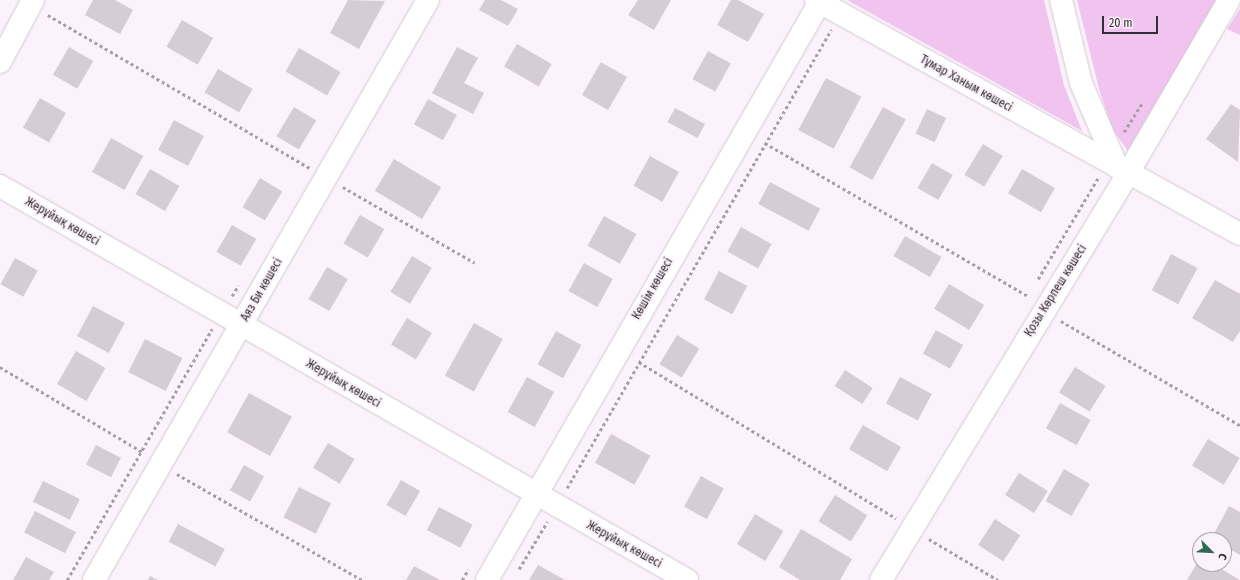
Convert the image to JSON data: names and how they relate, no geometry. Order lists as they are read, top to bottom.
{
  "streets": {
    "street": [
      "Тұмар Ханым көшесі",
      "Жерұйық көшесі",
      "Көшім көшесі",
      "Аяз Би көшесі",
      "Қозы Көрпеш көшесі"
    ]
  },
  "crossings": [
    ["Тұмар Ханым көшесі", "Көшім көшесі"],
    ["Тұмар Ханым көшесі", "Қозы Көрпеш көшесі"],
    ["Жерұйық көшесі", "Көшім көшесі"],
    ["Жерұйық көшесі", "Аяз Би көшесі"]
  ],
  "scale_bar": "20 m",
  "north": "bottom right"
}
